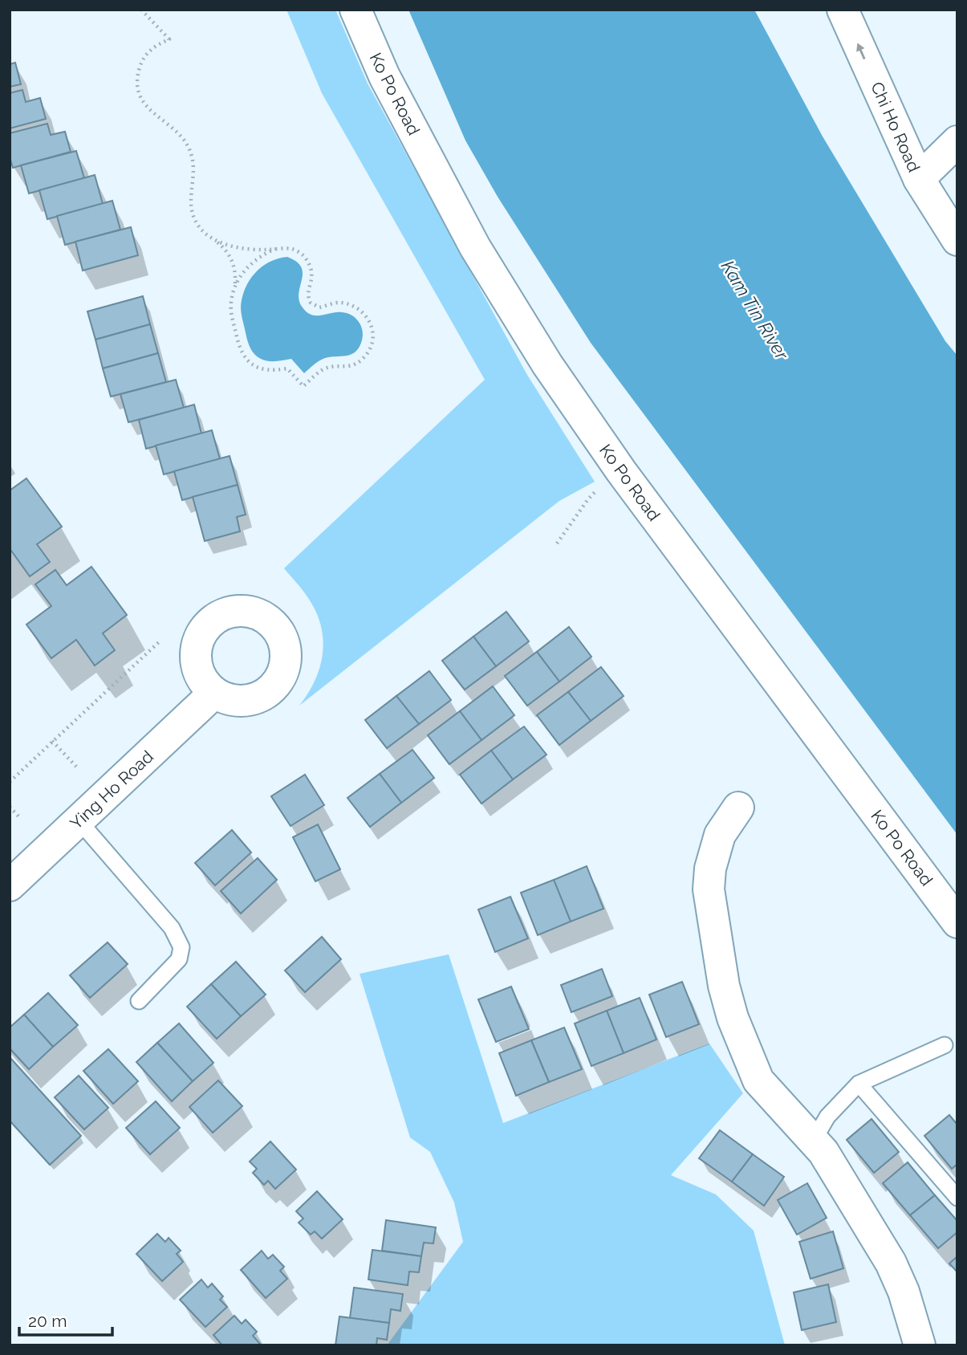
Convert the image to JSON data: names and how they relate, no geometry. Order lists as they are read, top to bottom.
{
  "streets": {
    "street": ["Ko Po Road", "Chi Ho Road", "Ying Ho Road"]
  },
  "one_way": ["Chi Ho Road"],
  "water": ["Kam Tin River"],
  "scale_bar": "20 m"
}
